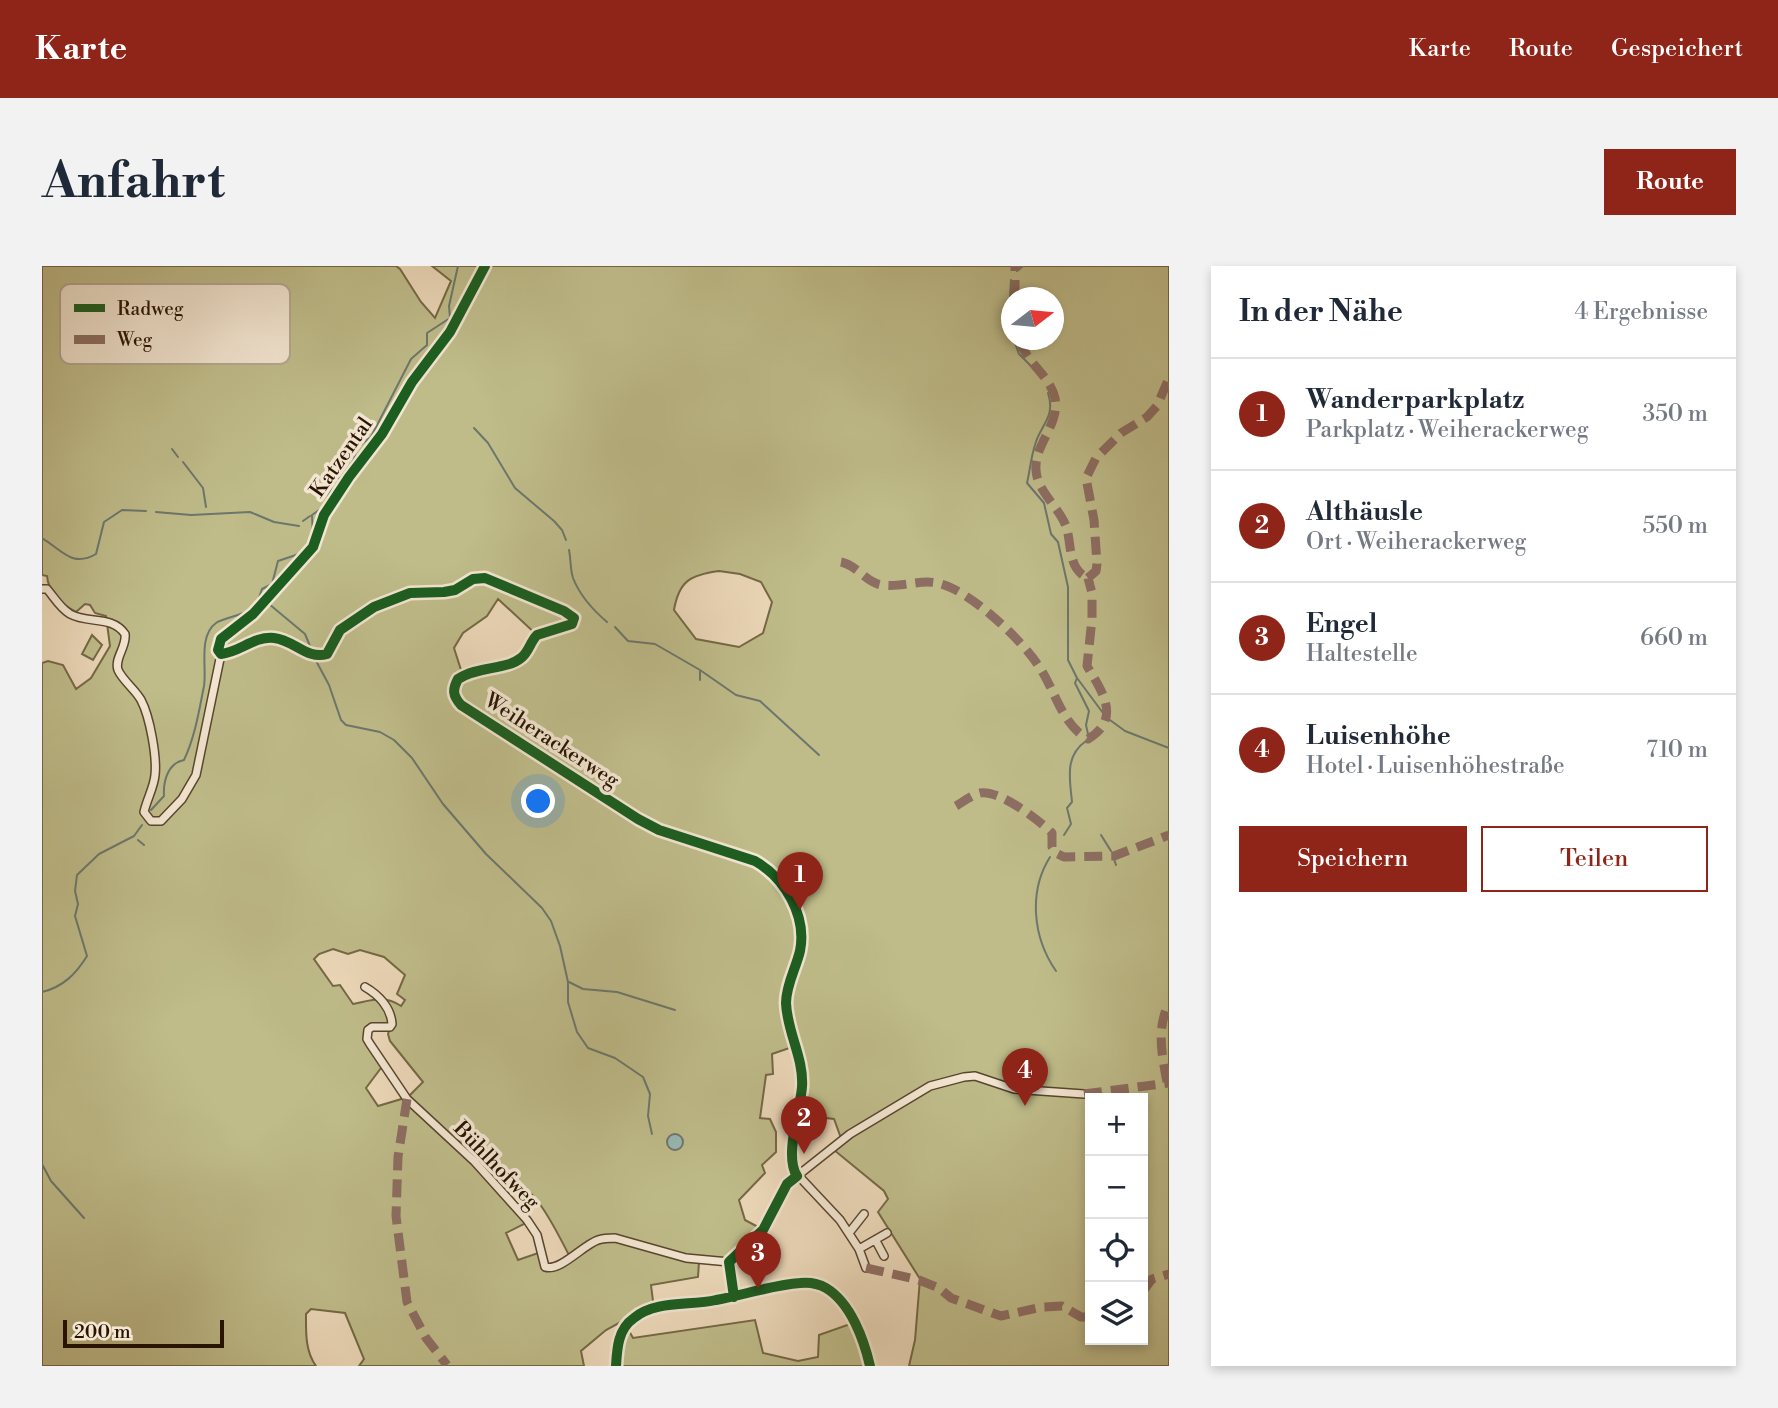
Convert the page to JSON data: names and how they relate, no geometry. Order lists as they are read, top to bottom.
{
  "streets": {
    "street": ["Katzental", "Weiherackerweg", "Bühlhofweg"]
  },
  "crossings": [
    ["Katzental", "Weiherackerweg"]
  ],
  "legend": ["Radweg", "Weg"],
  "scale_bar": "200 m",
  "north": "right",
  "page": {
    "header": "Karte",
    "nav": ["Karte", "Route", "Gespeichert"],
    "buttons": [
      "Route",
      ["Speichern", "Teilen"]
    ],
    "title": "Anfahrt",
    "heading": ["In der Nähe", "4 Ergebnisse"],
    "list": [
      {
        "mark": "1",
        "name": "Wanderparkplatz",
        "note": "Parkplatz · Weiherackerweg",
        "value": "350 m"
      },
      {
        "mark": "2",
        "name": "Althäusle",
        "note": "Ort · Weiherackerweg",
        "value": "550 m"
      },
      {
        "mark": "3",
        "name": "Engel",
        "note": "Haltestelle",
        "value": "660 m"
      },
      {
        "mark": "4",
        "name": "Luisenhöhe",
        "note": "Hotel · Luisenhöhestraße",
        "value": "710 m"
      }
    ],
    "pins": [
      "1",
      "4",
      "2",
      "3"
    ],
    "map_buttons": ["+", "−"],
    "scale": "200 m"
  }
}
